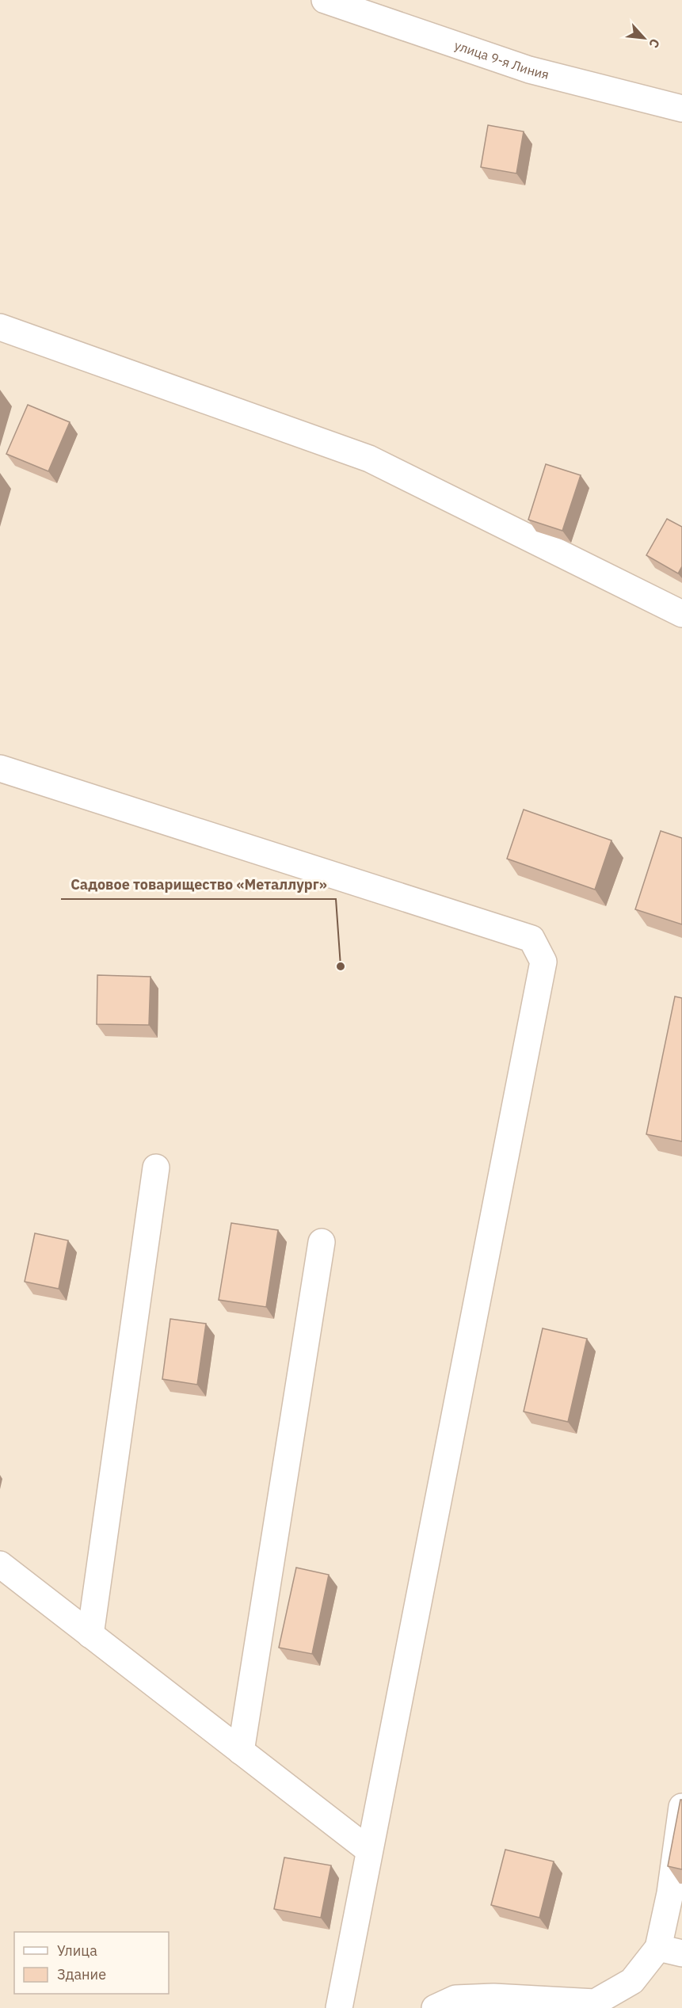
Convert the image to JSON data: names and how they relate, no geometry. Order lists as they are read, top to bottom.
{
  "streets": {
    "street": ["улица 9-я Линия"]
  },
  "places": ["Садовое товарищество «Металлург»"],
  "legend": ["Улица", "Здание"],
  "north": "bottom right"
}
